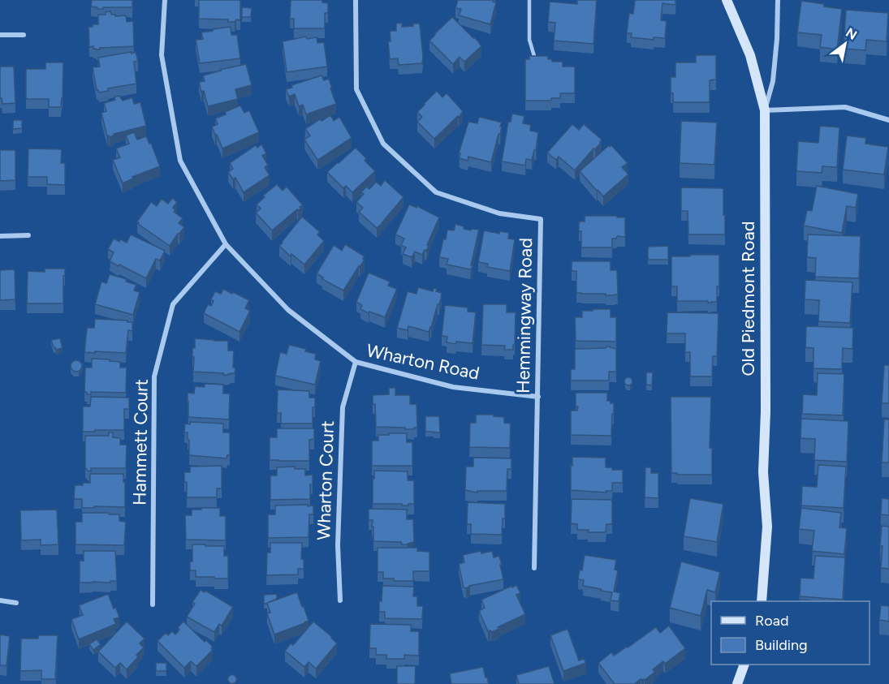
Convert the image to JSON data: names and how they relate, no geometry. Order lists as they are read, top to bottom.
{
  "streets": {
    "street": [
      "Old Piedmont Road",
      "Hemmingway Road",
      "Wharton Road",
      "Hammett Court",
      "Wharton Court"
    ]
  },
  "crossings": [
    ["Hemmingway Road", "Wharton Road"],
    ["Wharton Road", "Hammett Court"],
    ["Wharton Road", "Wharton Court"]
  ],
  "legend": ["Road", "Building"],
  "north": "top right"
}
